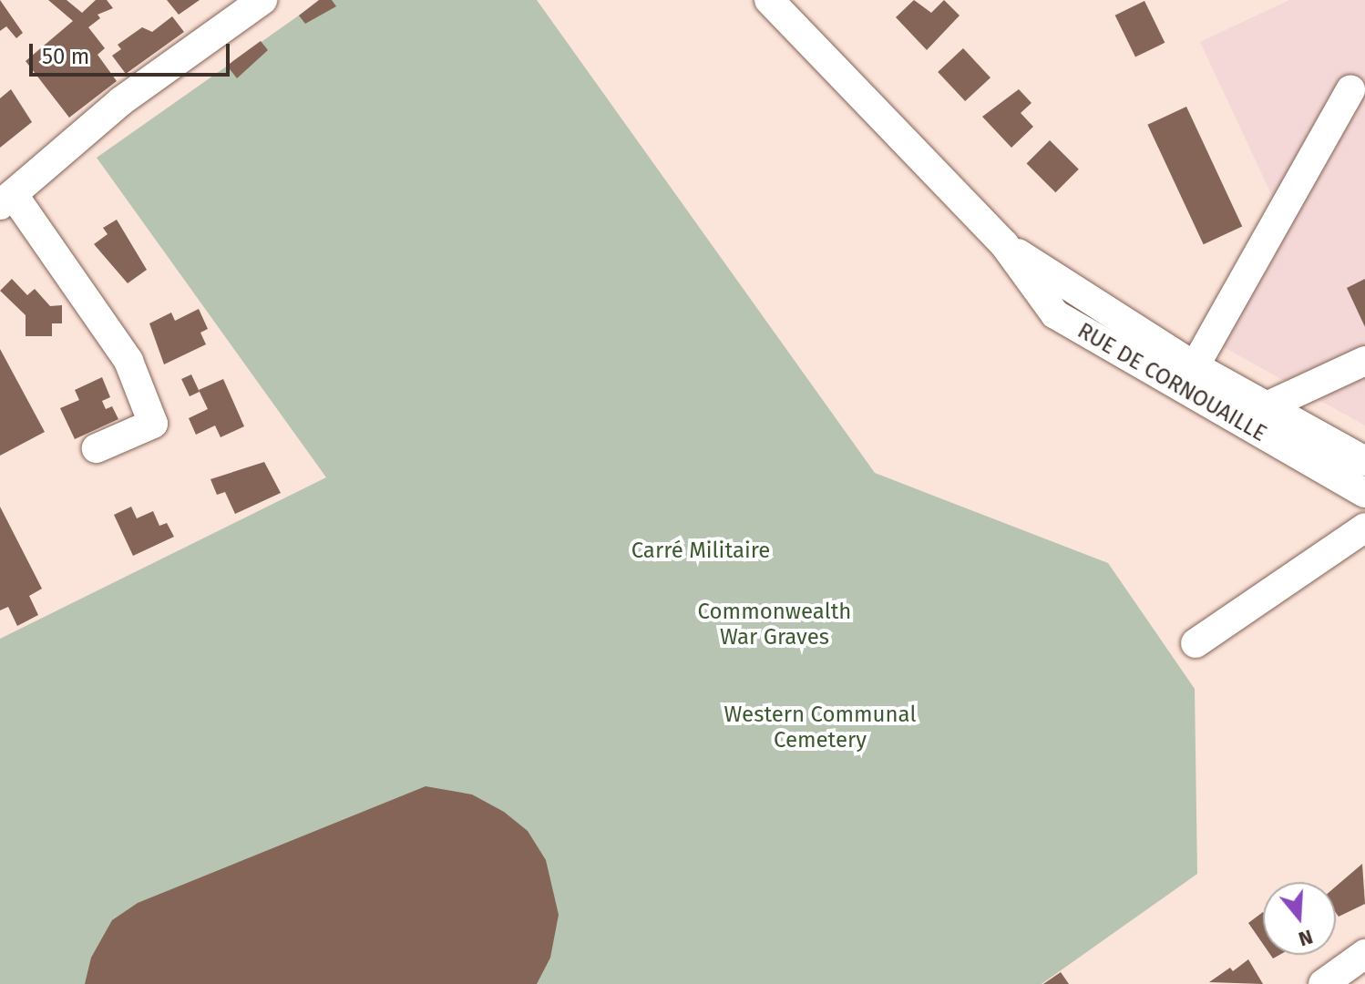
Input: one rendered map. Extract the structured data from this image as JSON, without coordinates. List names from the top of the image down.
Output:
{
  "streets": {
    "street": ["RUE DE CORNOUAILLE"]
  },
  "parks": ["Carré Militaire", "Commonwealth War Graves", "Western Communal Cemetery"],
  "scale_bar": "50 m",
  "north": "bottom"
}
